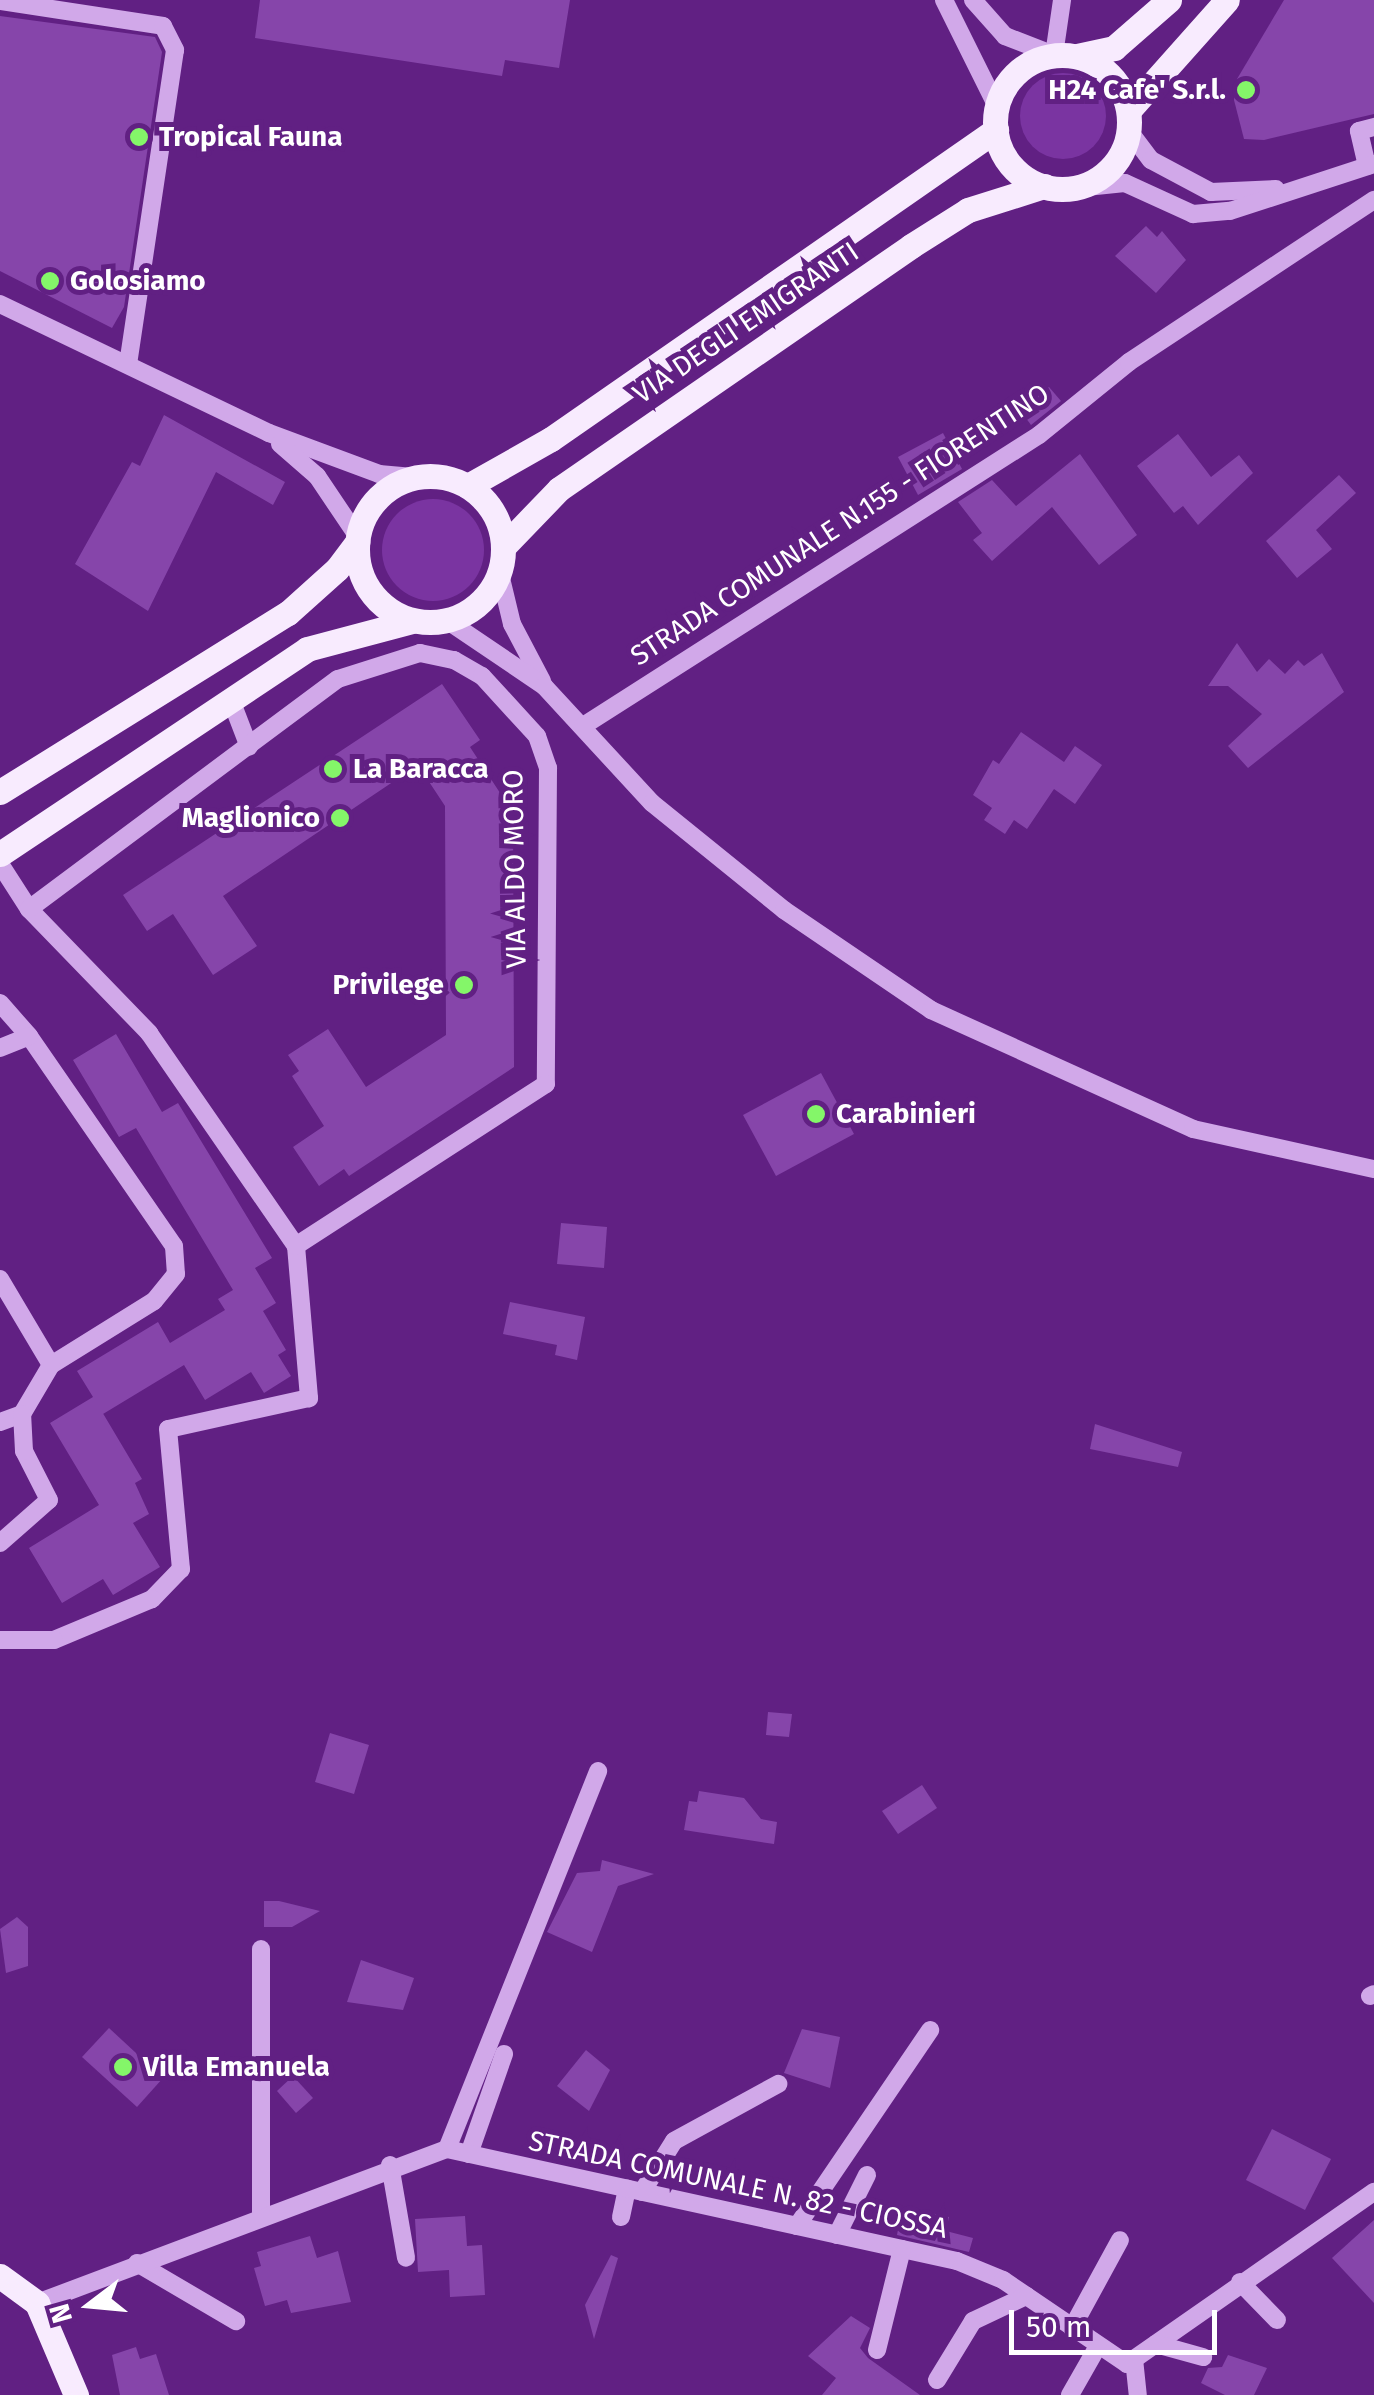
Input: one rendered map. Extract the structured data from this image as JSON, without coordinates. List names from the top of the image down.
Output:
{
  "streets": {
    "main road": ["VIA DEGLI EMIGRANTI"],
    "street": ["STRADA COMUNALE N.155 - FIORENTINO", "VIA ALDO MORO", "STRADA COMUNALE N. 82 - CIOSSA"]
  },
  "places": [
    "H24 Cafe' S.r.l.",
    "Tropical Fauna",
    "Golosiamo",
    "La Baracca",
    "Maglionico",
    "Privilege",
    "Carabinieri",
    "Villa Emanuela"
  ],
  "scale_bar": "50 m",
  "north": "left"
}
